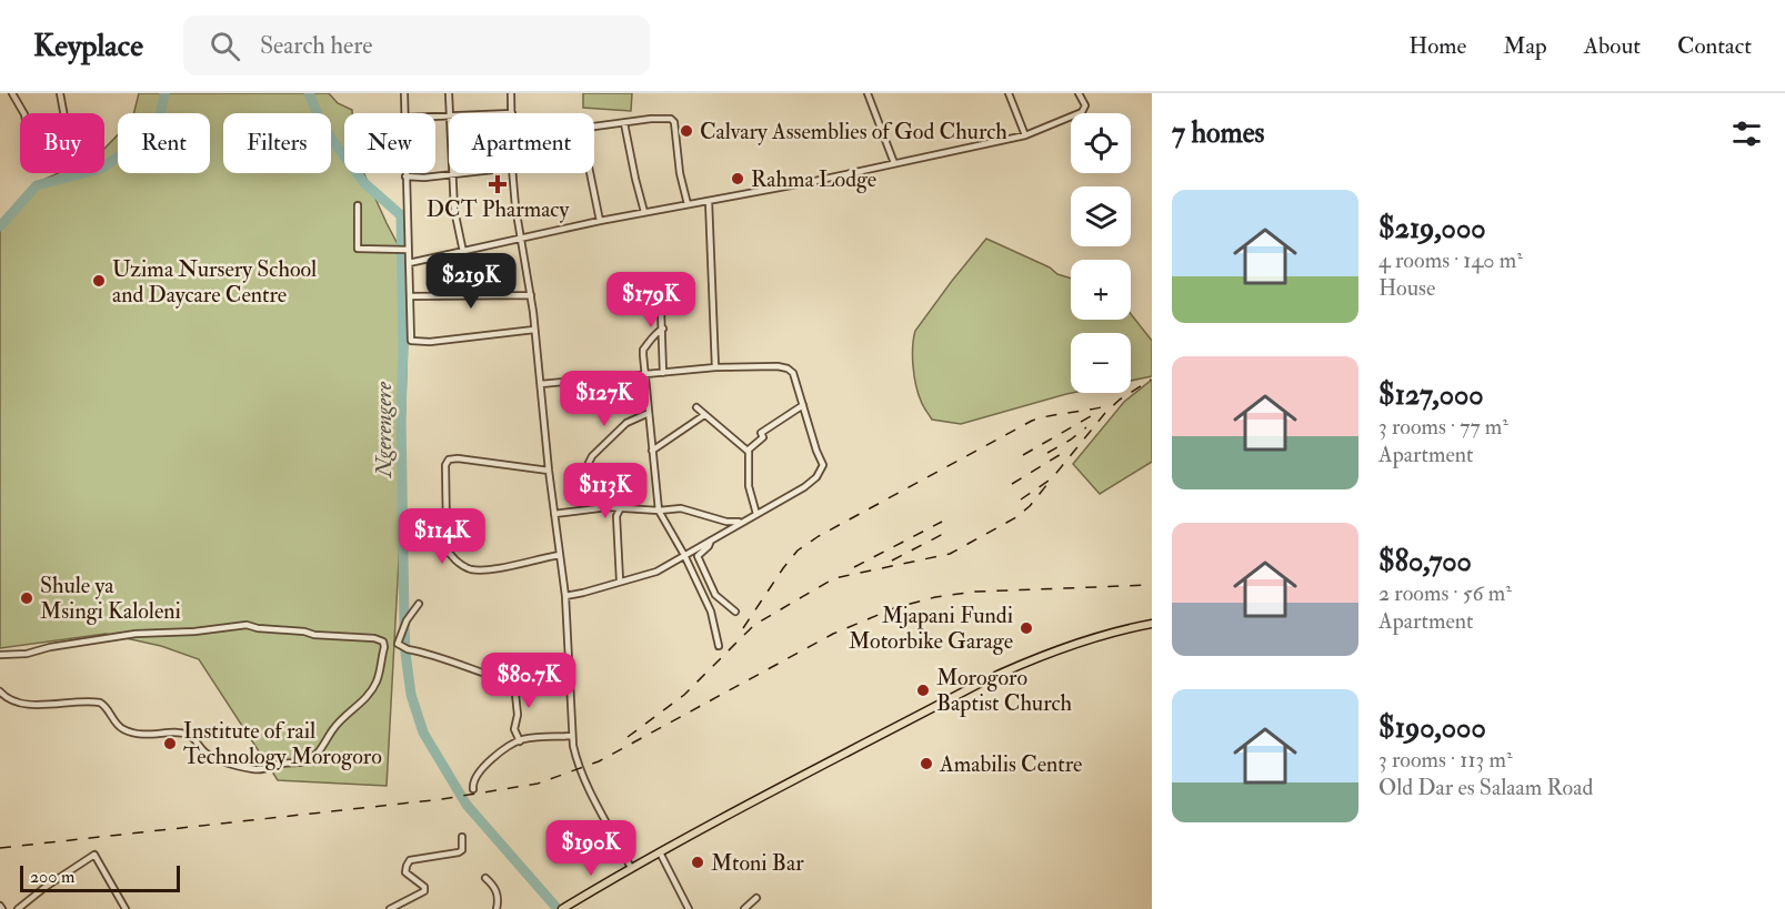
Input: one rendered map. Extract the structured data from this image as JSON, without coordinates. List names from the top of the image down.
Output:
{
  "water": ["Ngerengere"],
  "places": {
    "other": [
      "Calvary Assemblies of God Church",
      "Rahma Lodge",
      "Uzima Nursery School and Daycare Centre",
      "Shule ya Msingi Kaloleni",
      "Mjapani Fundi Motorbike Garage",
      "Morogoro Baptist Church",
      "Institute of rail Technology Morogoro",
      "Amabilis Centre",
      "Mtoni Bar"
    ],
    "health": ["DCT Pharmacy"]
  },
  "scale_bar": "200 m",
  "page": {
    "header": "Keyplace",
    "search": "Search here",
    "nav": [
      "Home",
      "Map",
      "About",
      "Contact"
    ],
    "heading": "7 homes",
    "map_buttons": ["+", "−"],
    "chip": [
      "Buy",
      "Rent",
      "Filters",
      "New",
      "Apartment"
    ],
    "list": [
      {
        "name": "$219,000",
        "note": "4 rooms · 140 m² · House"
      },
      {
        "name": "$127,000",
        "note": "3 rooms · 77 m² · Apartment"
      },
      {
        "name": "$80,700",
        "note": "2 rooms · 56 m² · Apartment"
      },
      {
        "name": "$190,000",
        "note": "3 rooms · 113 m² · Old Dar es Salaam Road"
      }
    ],
    "price": [
      "$219K",
      "$179K",
      "$127K",
      "$113K",
      "$114K",
      "$80.7K",
      "$190K"
    ],
    "scale": "200 m"
  }
}
